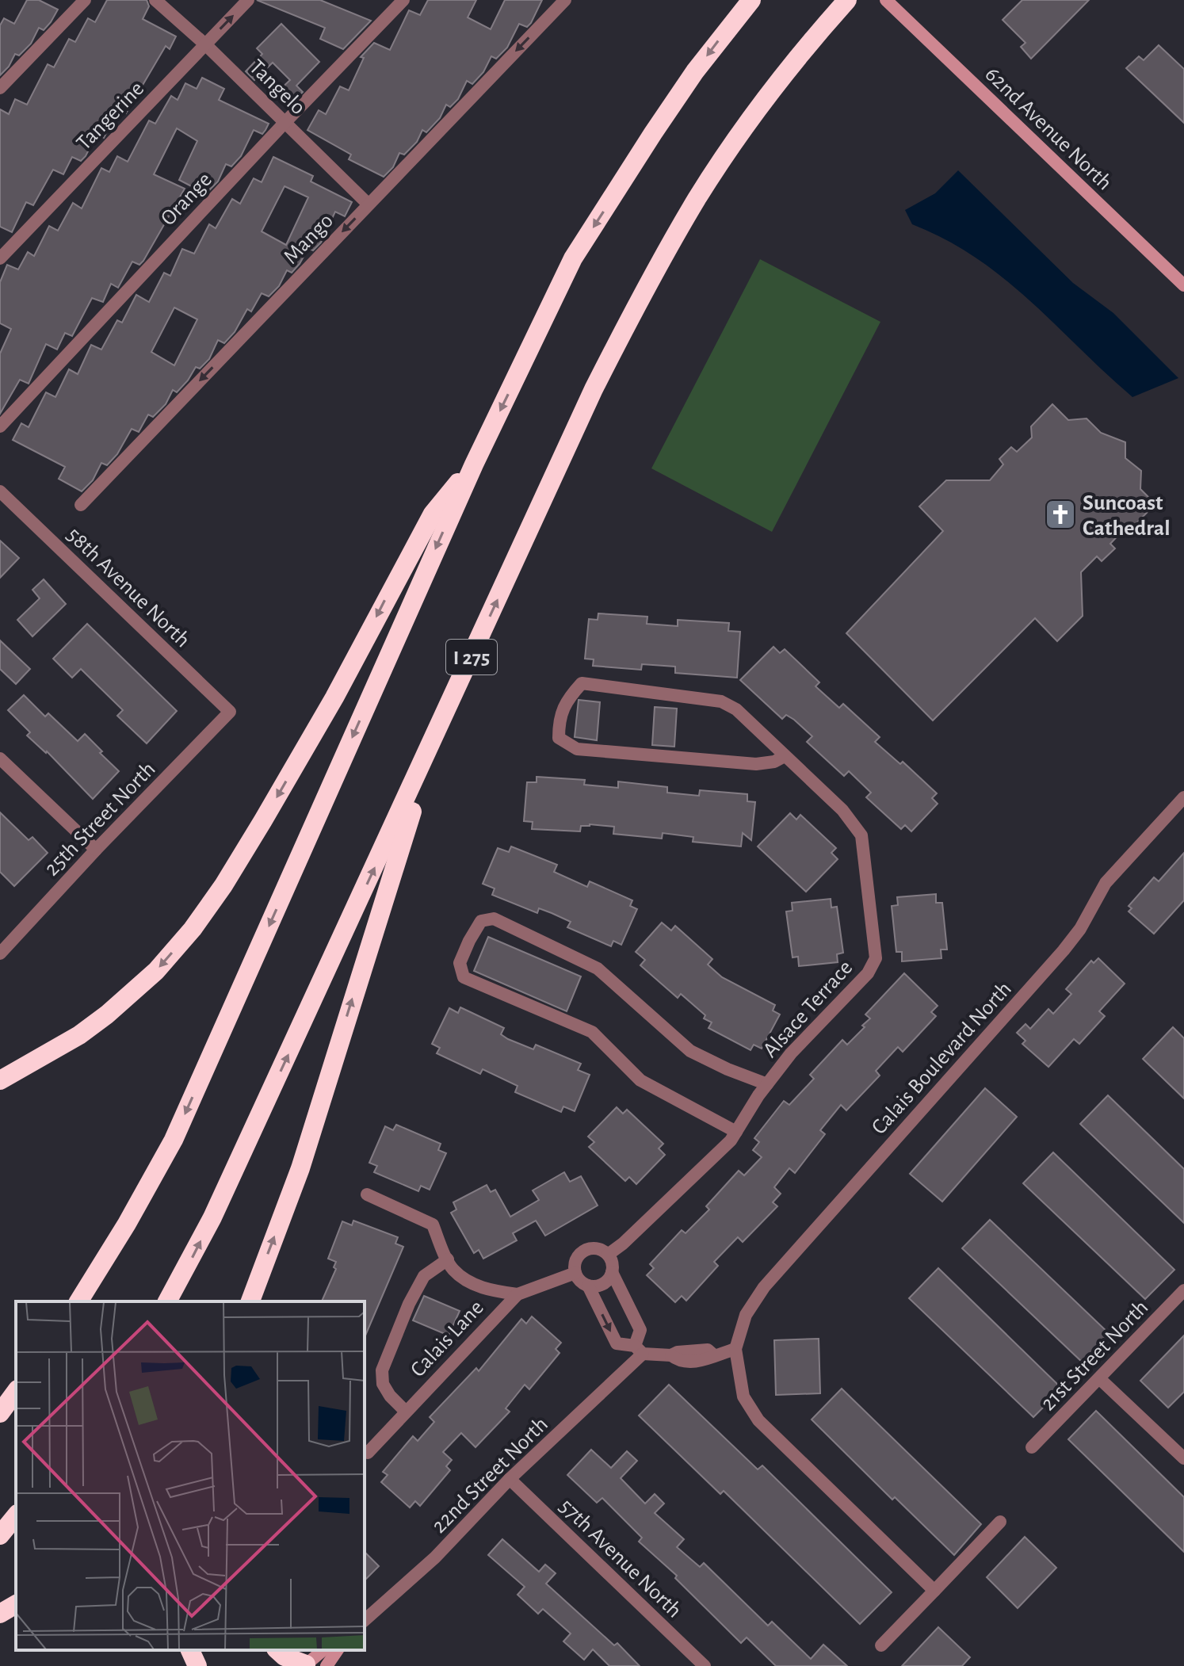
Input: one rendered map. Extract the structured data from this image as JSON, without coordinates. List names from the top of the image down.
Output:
{
  "streets": {
    "highway": ["I 275"],
    "street": [
      "Tangelo",
      "Tangerine",
      "62nd Avenue North",
      "Orange",
      "Mango",
      "58th Avenue North",
      "25th Street North",
      "Alsace Terrace",
      "Calais Boulevard North",
      "Calais Lane",
      "21st Street North",
      "22nd Street North",
      "57th Avenue North"
    ]
  },
  "crossings": [
    ["Tangelo", "Tangerine"],
    ["Tangelo", "Orange"],
    ["Tangelo", "Mango"],
    ["58th Avenue North", "25th Street North"],
    ["Alsace Terrace", "Calais Lane"],
    ["22nd Street North", "57th Avenue North"]
  ],
  "one_way": ["Mango"],
  "places": {
    "church": ["Suncoast Cathedral"]
  }
}
